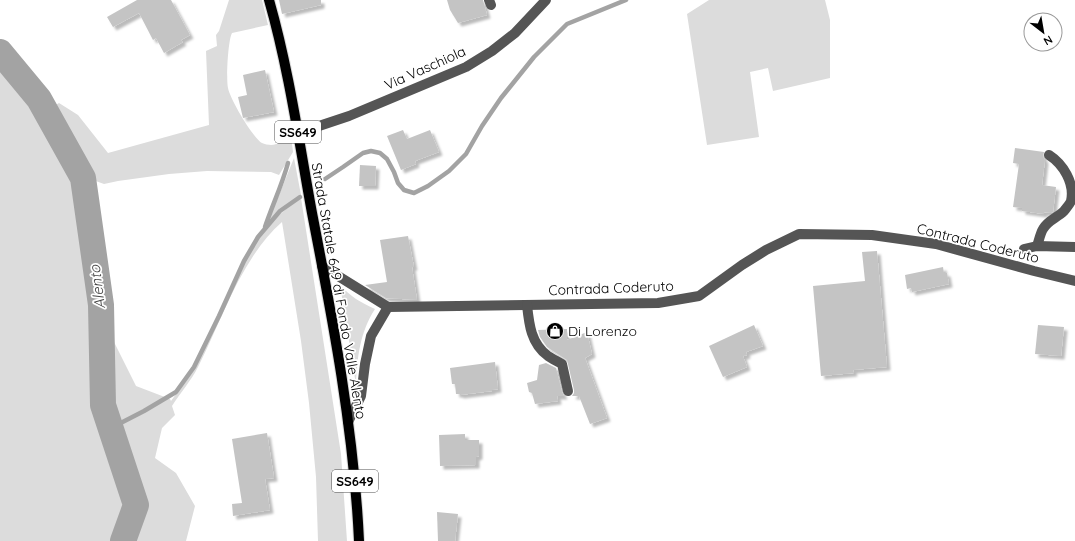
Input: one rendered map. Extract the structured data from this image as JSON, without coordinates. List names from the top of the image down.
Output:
{
  "streets": {
    "main road": ["SS649", "Strada Statale 649 di Fondo Valle Alento"],
    "street": ["Via Vaschiola", "Contrada Coderuto"]
  },
  "crossings": [
    ["Via Vaschiola", "Strada Statale 649 di Fondo Valle Alento"]
  ],
  "water": ["Alento"],
  "places": {
    "shop": ["Di Lorenzo"]
  },
  "north": "bottom right"
}
